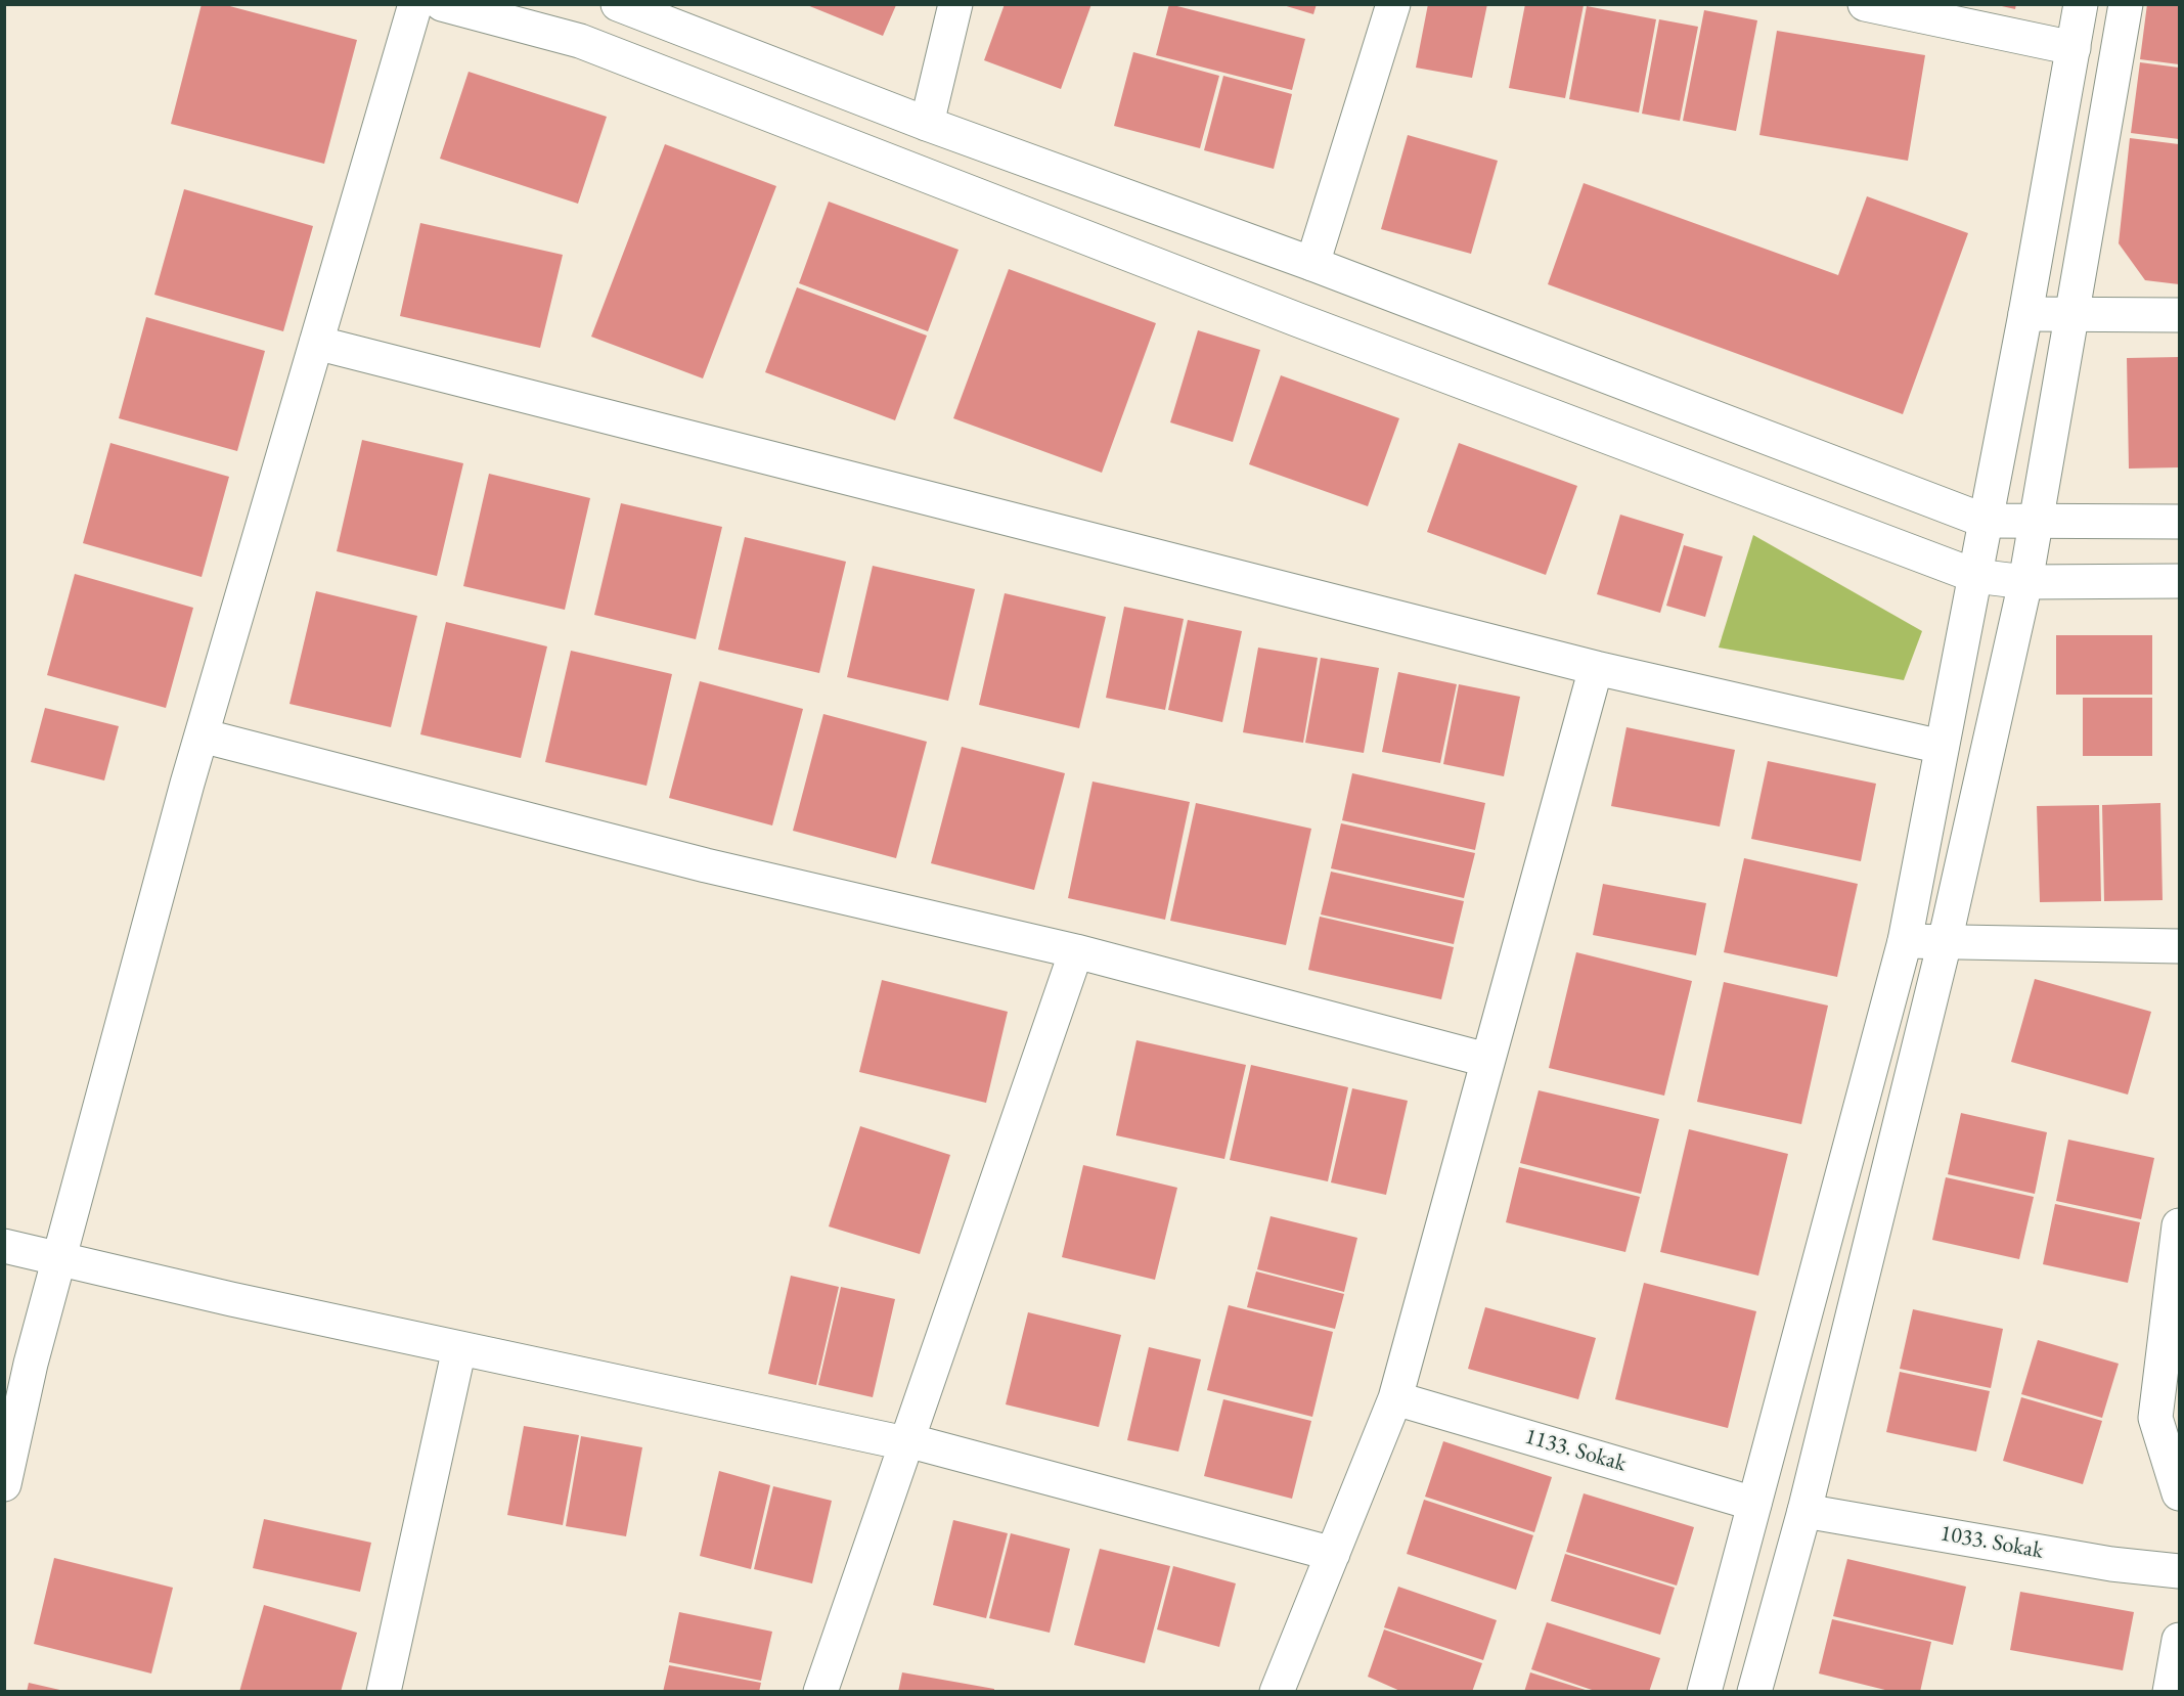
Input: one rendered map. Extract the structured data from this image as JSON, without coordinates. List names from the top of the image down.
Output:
{
  "streets": {
    "street": ["1133. Sokak", "1033. Sokak"]
  }
}
